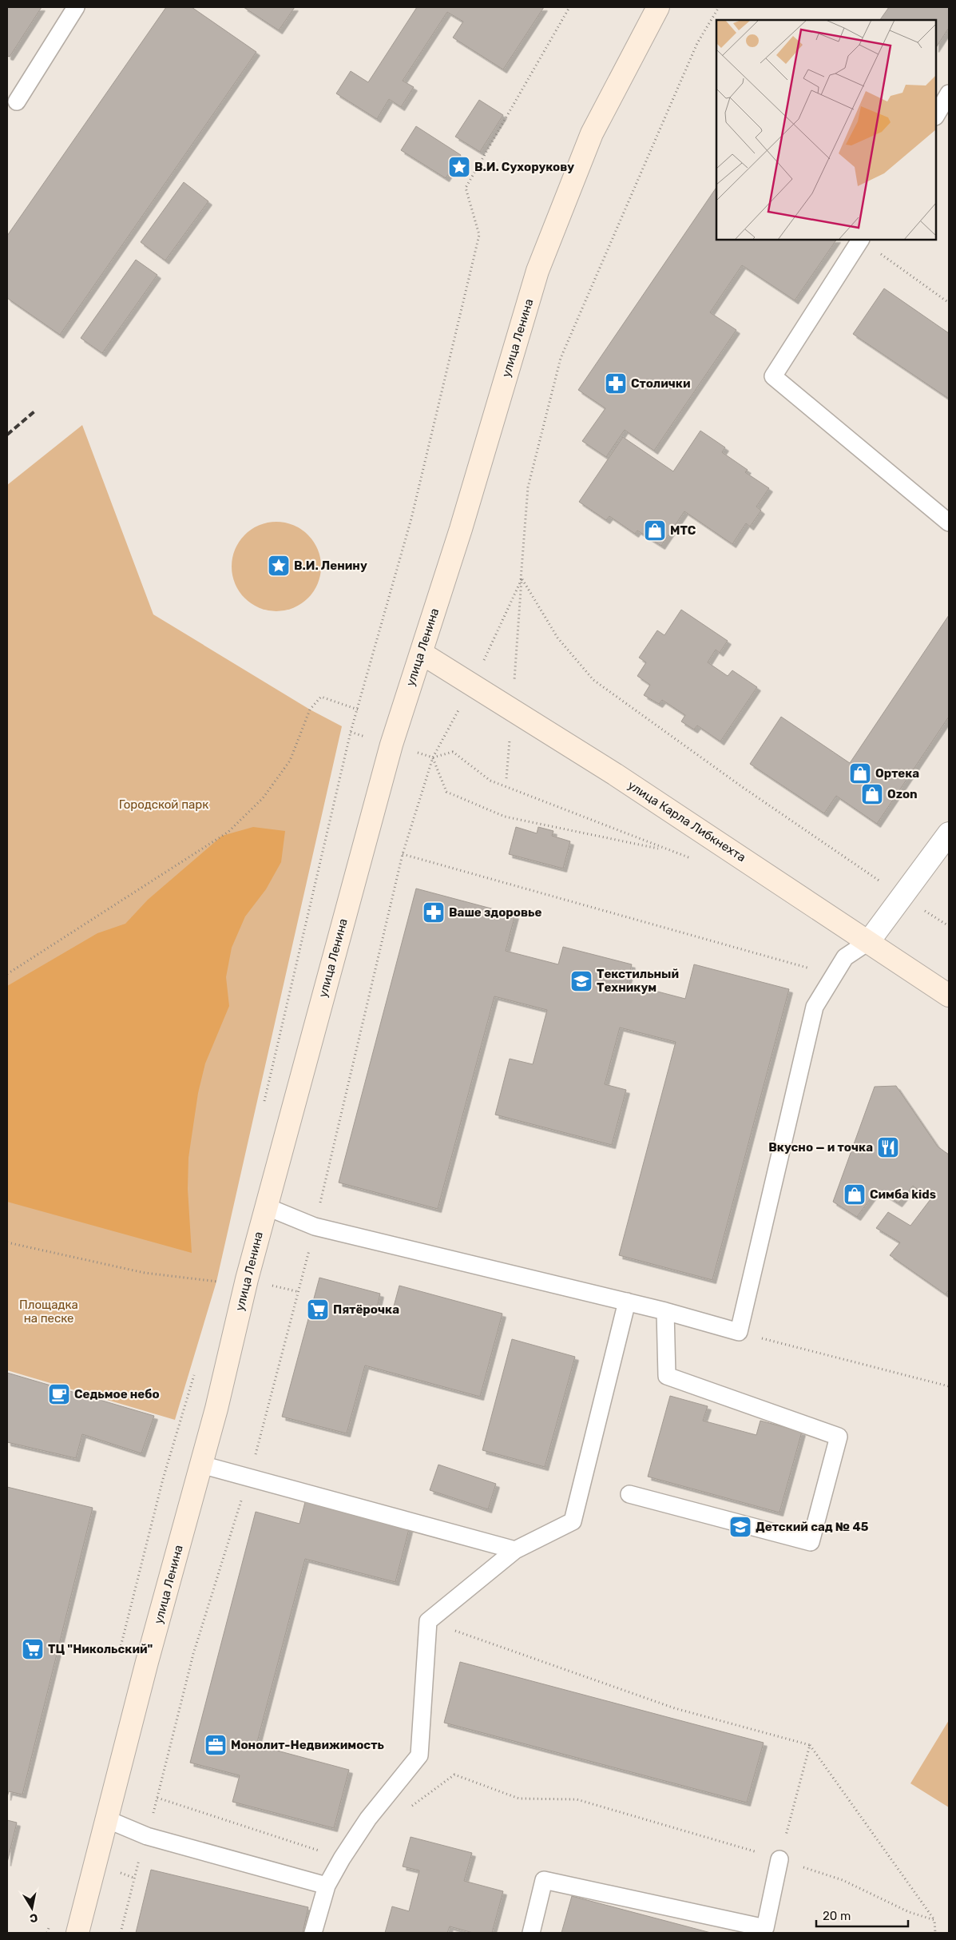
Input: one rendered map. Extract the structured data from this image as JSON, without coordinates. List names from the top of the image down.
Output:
{
  "streets": {
    "main road": ["улица Ленина", "улица Карла Либкнехта"]
  },
  "crossings": [
    ["улица Ленина", "улица Карла Либкнехта"]
  ],
  "parks": ["Городской парк", "Площадка на песке"],
  "places": {
    "place": ["В.И. Сухорукову", "В.И. Ленину"],
    "pharmacy": ["Столички", "Ваше здоровье"],
    "shop": [
      "МТС",
      "Ортека",
      "Ozon",
      "Симба kids"
    ],
    "school or university": ["Текстильный Техникум", "Детский сад № 45"],
    "restaurant": ["Вкусно — и точка"],
    "supermarket": ["Пятёрочка", "ТЦ \"Никольский\""],
    "cafe": ["Седьмое небо"],
    "office": ["Монолит-Недвижимость"]
  },
  "scale_bar": "20 m",
  "north": "bottom"
}
